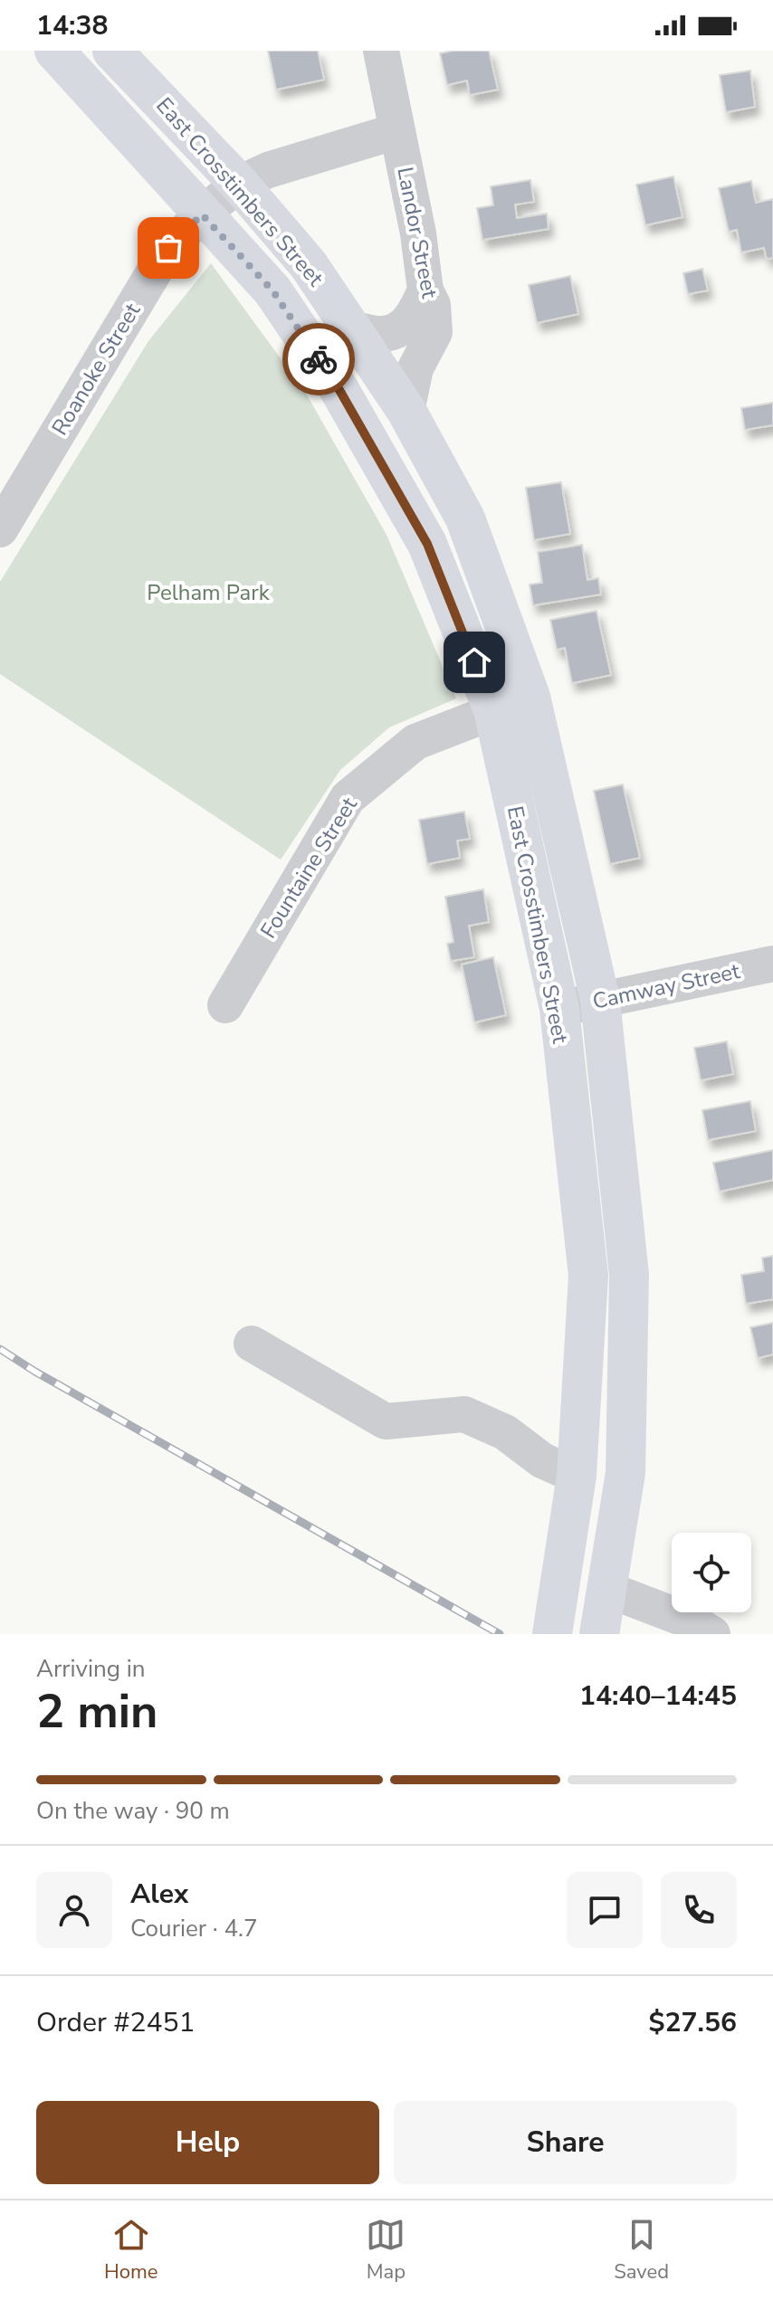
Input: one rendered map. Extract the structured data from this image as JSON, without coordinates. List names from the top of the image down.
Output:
{
  "streets": {
    "main road": ["East Crosstimbers Street"],
    "street": [
      "Landor Street",
      "Roanoke Street",
      "Fountaine Street",
      "Camway Street"
    ]
  },
  "crossings": [
    ["East Crosstimbers Street", "Landor Street"],
    ["East Crosstimbers Street", "Roanoke Street"],
    ["East Crosstimbers Street", "Fountaine Street"],
    ["East Crosstimbers Street", "Camway Street"],
    ["Landor Street", "Roanoke Street"]
  ],
  "parks": ["Pelham Park"],
  "page": {
    "status": "14:38",
    "heading": ["2 min", "Arriving in", "14:40–14:45"],
    "panel": [
      "Alex",
      "Courier · 4.7",
      "Order #2451",
      "$27.56"
    ],
    "bar": "On the way · 90 m",
    "buttons": ["Help", "Share"],
    "tabs": ["Home", "Map", "Saved"]
  }
}
